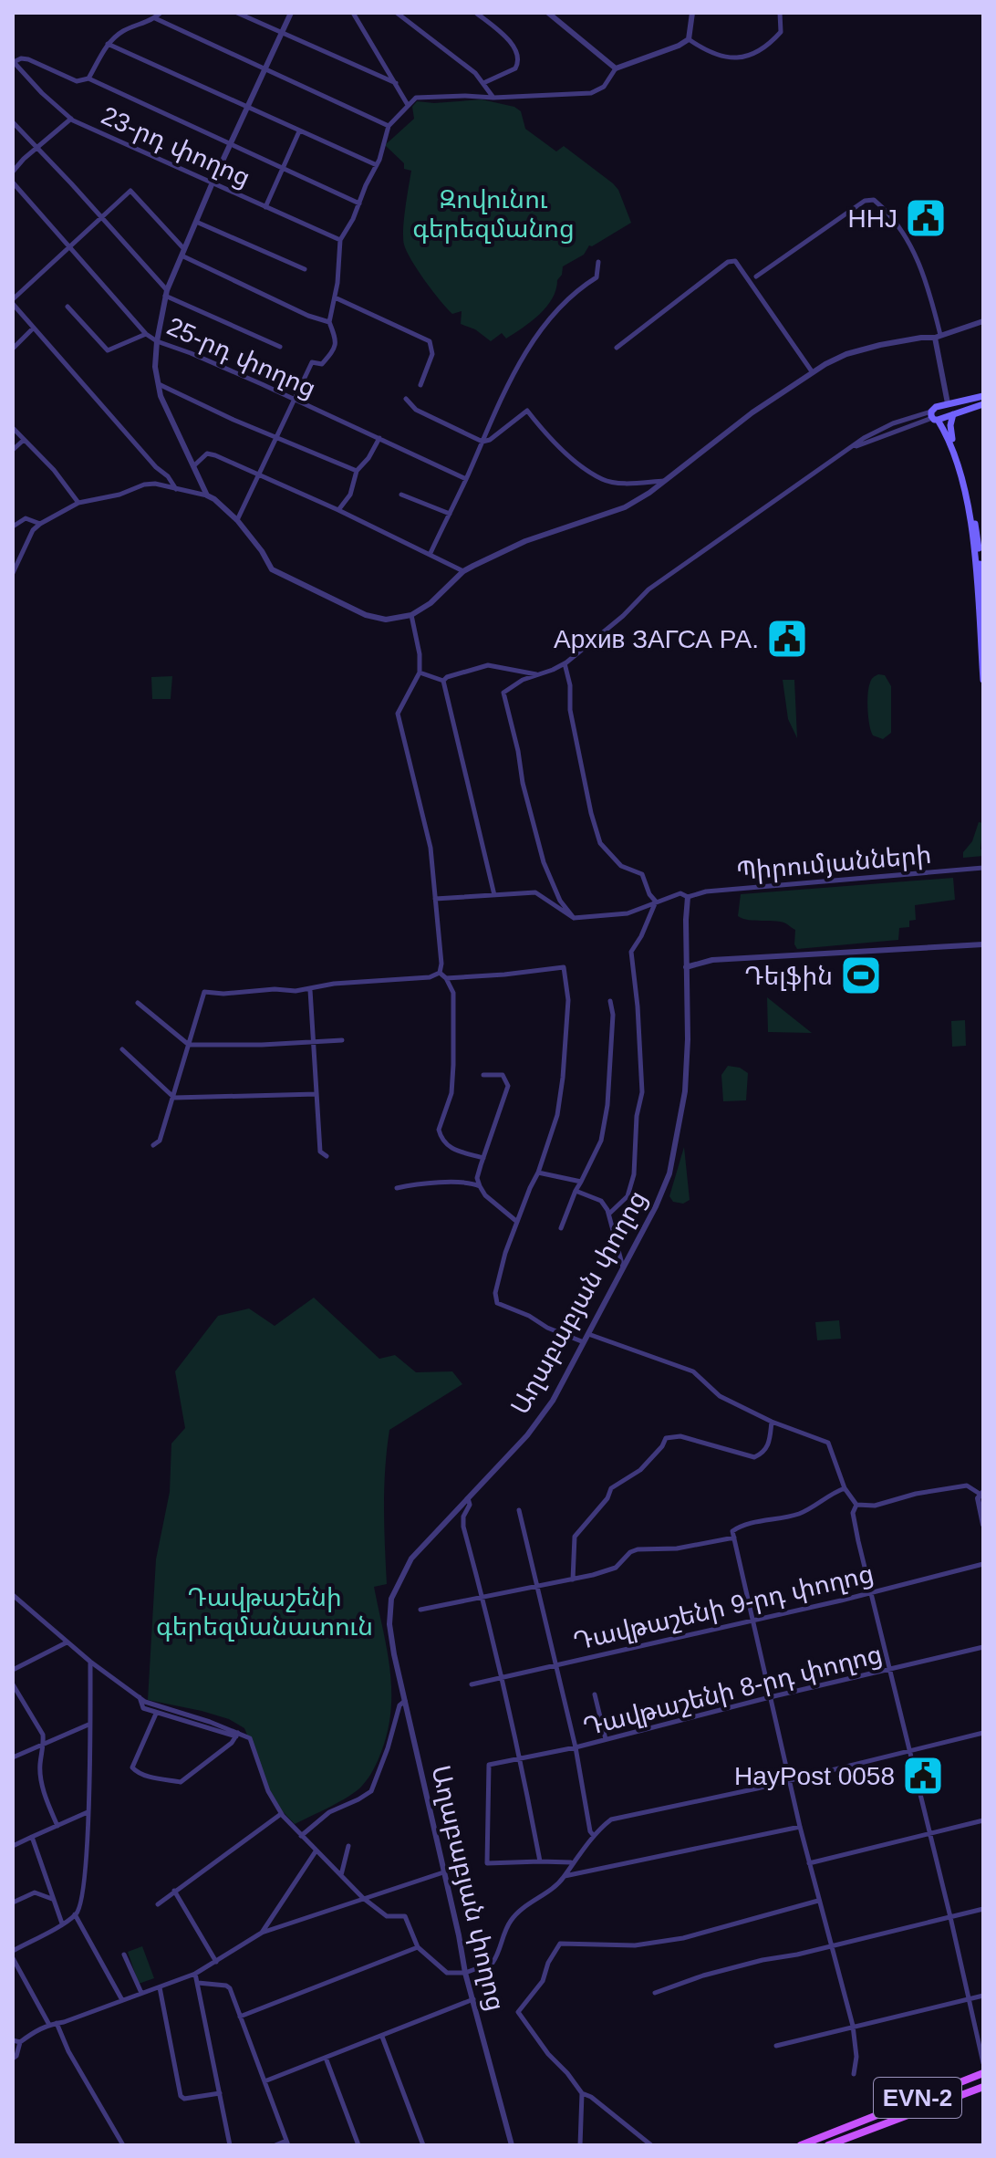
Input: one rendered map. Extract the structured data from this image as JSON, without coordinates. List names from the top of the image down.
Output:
{
  "streets": {
    "main road": ["EVN-2"],
    "street": [
      "23-րդ փողոց",
      "25-րդ փողոց",
      "Պիրումյանների",
      "Աղաբաբյան փողոց",
      "Դավթաշենի 9-րդ փողոց",
      "Դավթաշենի 8-րդ փողոց"
    ]
  },
  "crossings": [
    ["Պիրումյանների", "Աղաբաբյան փողոց"]
  ],
  "parks": ["Զովունու գերեզմանոց", "Դավթաշենի գերեզմանատուն"],
  "places": {
    "public building": ["HHJ", "Архив ЗАГСА РА.", "HayPost 0058"],
    "sports": ["Դելֆին"]
  }
}
